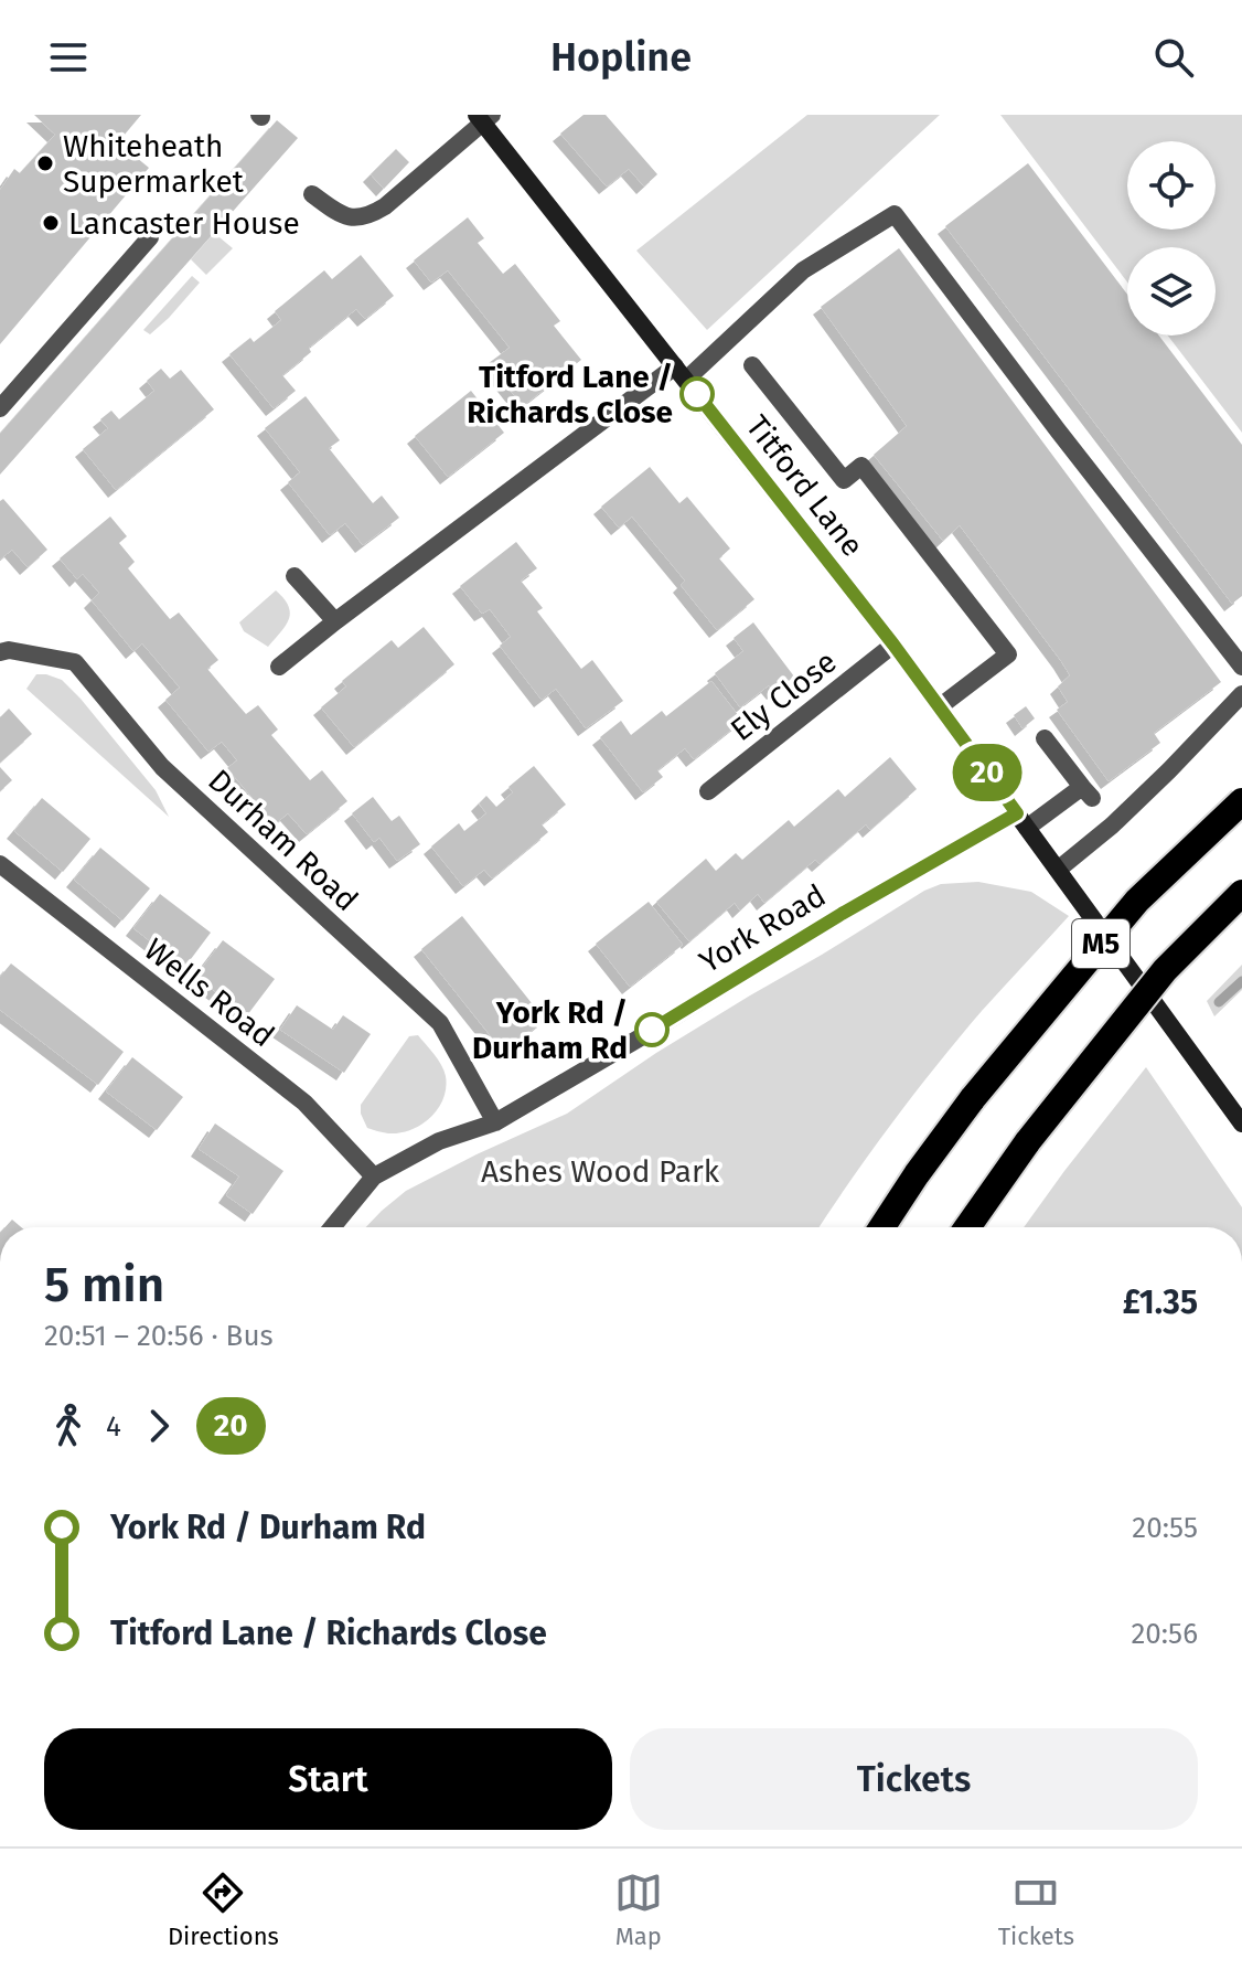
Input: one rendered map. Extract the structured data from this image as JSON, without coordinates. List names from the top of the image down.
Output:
{
  "streets": {
    "highway": ["M5"],
    "street": [
      "Titford Lane",
      "Ely Close",
      "Durham Road",
      "York Road",
      "Wells Road"
    ]
  },
  "crossings": [
    ["Titford Lane", "Ely Close"],
    ["Titford Lane", "York Road"],
    ["Durham Road", "York Road"],
    ["York Road", "Wells Road"]
  ],
  "parks": ["Ashes Wood Park"],
  "places": [
    "Whiteheath Supermarket",
    "Lancaster House",
    "Titford Lane / Richards Close",
    "York Rd / Durham Rd"
  ],
  "lines": ["bus line 20"],
  "page": {
    "header": "Hopline",
    "on_map": "20",
    "heading": ["5 min", "20:51 – 20:56 · Bus", "£1.35"],
    "legs": ["4", "20"],
    "list": [
      {
        "name": "York Rd / Durham Rd",
        "value": "20:55"
      },
      {
        "name": "Titford Lane / Richards Close",
        "value": "20:56"
      }
    ],
    "buttons": ["Start", "Tickets"],
    "tabs": ["Directions", "Map", "Tickets"]
  }
}
